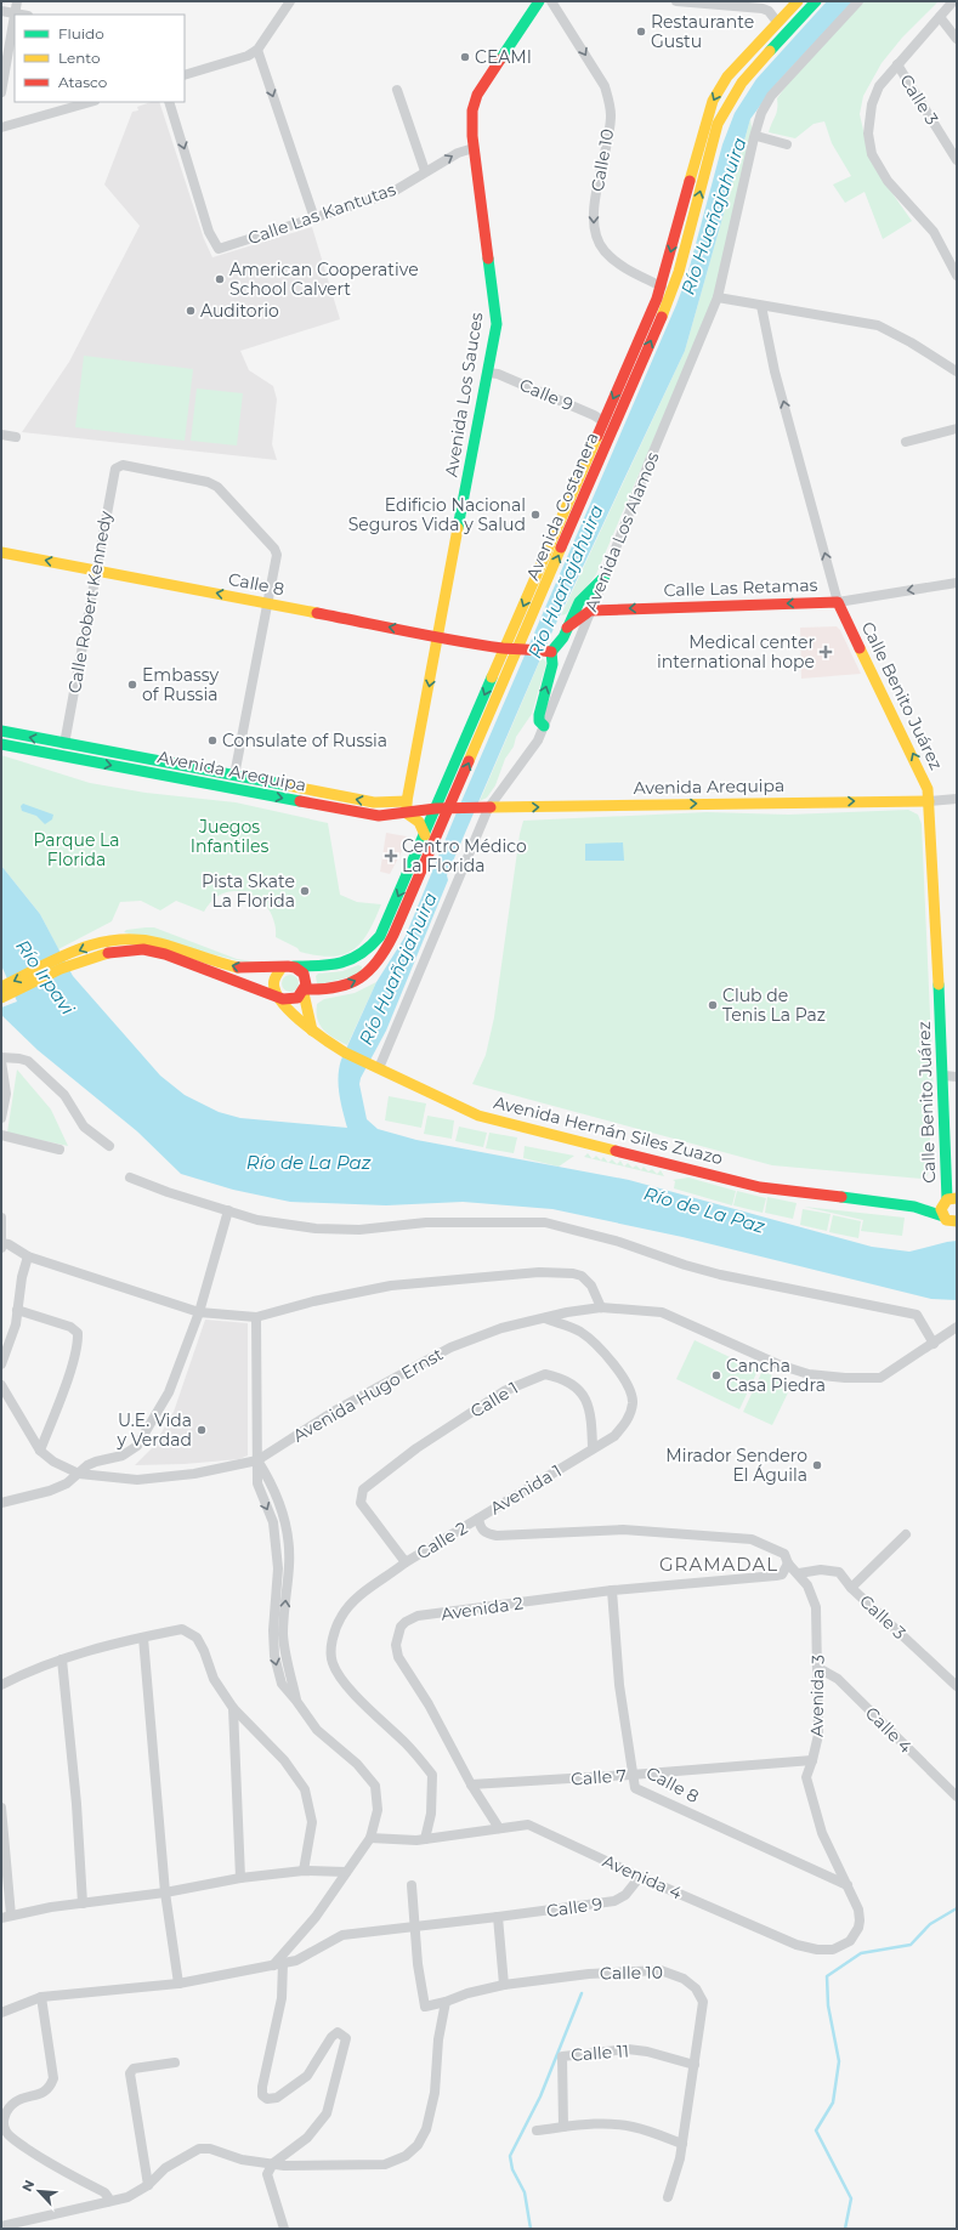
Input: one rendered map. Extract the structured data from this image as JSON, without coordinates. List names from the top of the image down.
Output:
{
  "streets": {
    "main road": [
      "Avenida Los Sauces",
      "Avenida Costanera",
      "Calle 8",
      "Calle Las Retamas",
      "Calle Benito Juárez",
      "Avenida Arequipa",
      "Avenida Hernán Siles Zuazo"
    ],
    "street": [
      "Calle 3",
      "Calle 10",
      "Calle Las Kantutas",
      "Calle 9",
      "Avenida Los Alamos",
      "Calle Robert Kennedy",
      "Avenida Hugo Ernst",
      "Calle 1",
      "Avenida 1",
      "Calle 2",
      "Avenida 2",
      "Avenida 3",
      "Calle 4",
      "Calle 7",
      "Avenida 4",
      "Calle 11"
    ]
  },
  "crossings": [
    ["Calle 3", "Avenida 3"],
    ["Calle 10", "Calle 9"],
    ["Calle 10", "Avenida Costanera"],
    ["Calle 10", "Calle 11"],
    ["Calle Las Kantutas", "Avenida Los Sauces"],
    ["Avenida Los Sauces", "Calle 9"],
    ["Avenida Los Sauces", "Calle 8"],
    ["Avenida Los Sauces", "Avenida Arequipa"],
    ["Calle 9", "Avenida Costanera"],
    ["Calle 9", "Avenida 4"],
    ["Avenida Costanera", "Calle 8"],
    ["Avenida Costanera", "Avenida Arequipa"],
    ["Avenida Costanera", "Avenida Hernán Siles Zuazo"],
    ["Avenida Los Alamos", "Calle Las Retamas"],
    ["Avenida Los Alamos", "Avenida Arequipa"],
    ["Avenida Los Alamos", "Avenida Hernán Siles Zuazo"],
    ["Calle 8", "Calle Robert Kennedy"],
    ["Calle 8", "Avenida 2"],
    ["Calle 8", "Avenida 3"],
    ["Calle 8", "Calle 7"],
    ["Calle 8", "Avenida 4"],
    ["Calle Las Retamas", "Calle Benito Juárez"],
    ["Calle Robert Kennedy", "Avenida Arequipa"],
    ["Calle Benito Juárez", "Avenida Arequipa"],
    ["Calle Benito Juárez", "Avenida Hernán Siles Zuazo"],
    ["Avenida Hugo Ernst", "Avenida 1"],
    ["Calle 1", "Avenida 1"],
    ["Calle 1", "Calle 2"],
    ["Avenida 1", "Calle 2"],
    ["Avenida 1", "Avenida 2"],
    ["Avenida 1", "Avenida 3"],
    ["Avenida 2", "Avenida 3"],
    ["Avenida 2", "Calle 7"],
    ["Avenida 2", "Avenida 4"],
    ["Avenida 3", "Calle 4"],
    ["Avenida 3", "Calle 7"],
    ["Avenida 3", "Avenida 4"]
  ],
  "one_way": ["Calle 8", "Calle Las Retamas", "Calle Benito Juárez"],
  "districts": ["GRAMADAL"],
  "water": ["Río Huañajahuira", "Río Irpavi", "Río de La Paz"],
  "parks": ["Juegos Infantiles", "Parque La Florida"],
  "places": {
    "other": [
      "Restaurante Gustu",
      "CEAMI",
      "American Cooperative School Calvert",
      "Auditorio",
      "Edificio Nacional Seguros Vida y Salud",
      "Embassy of Russia",
      "Consulate of Russia",
      "Pista Skate La Florida",
      "Club de Tenis La Paz",
      "Cancha Casa Piedra",
      "U.E. Vida y Verdad",
      "Mirador Sendero El Águila"
    ],
    "health": ["Medical center international hope", "Centro Médico La Florida"]
  },
  "legend": ["Fluido", "Lento", "Atasco"],
  "north": "top left"
}
